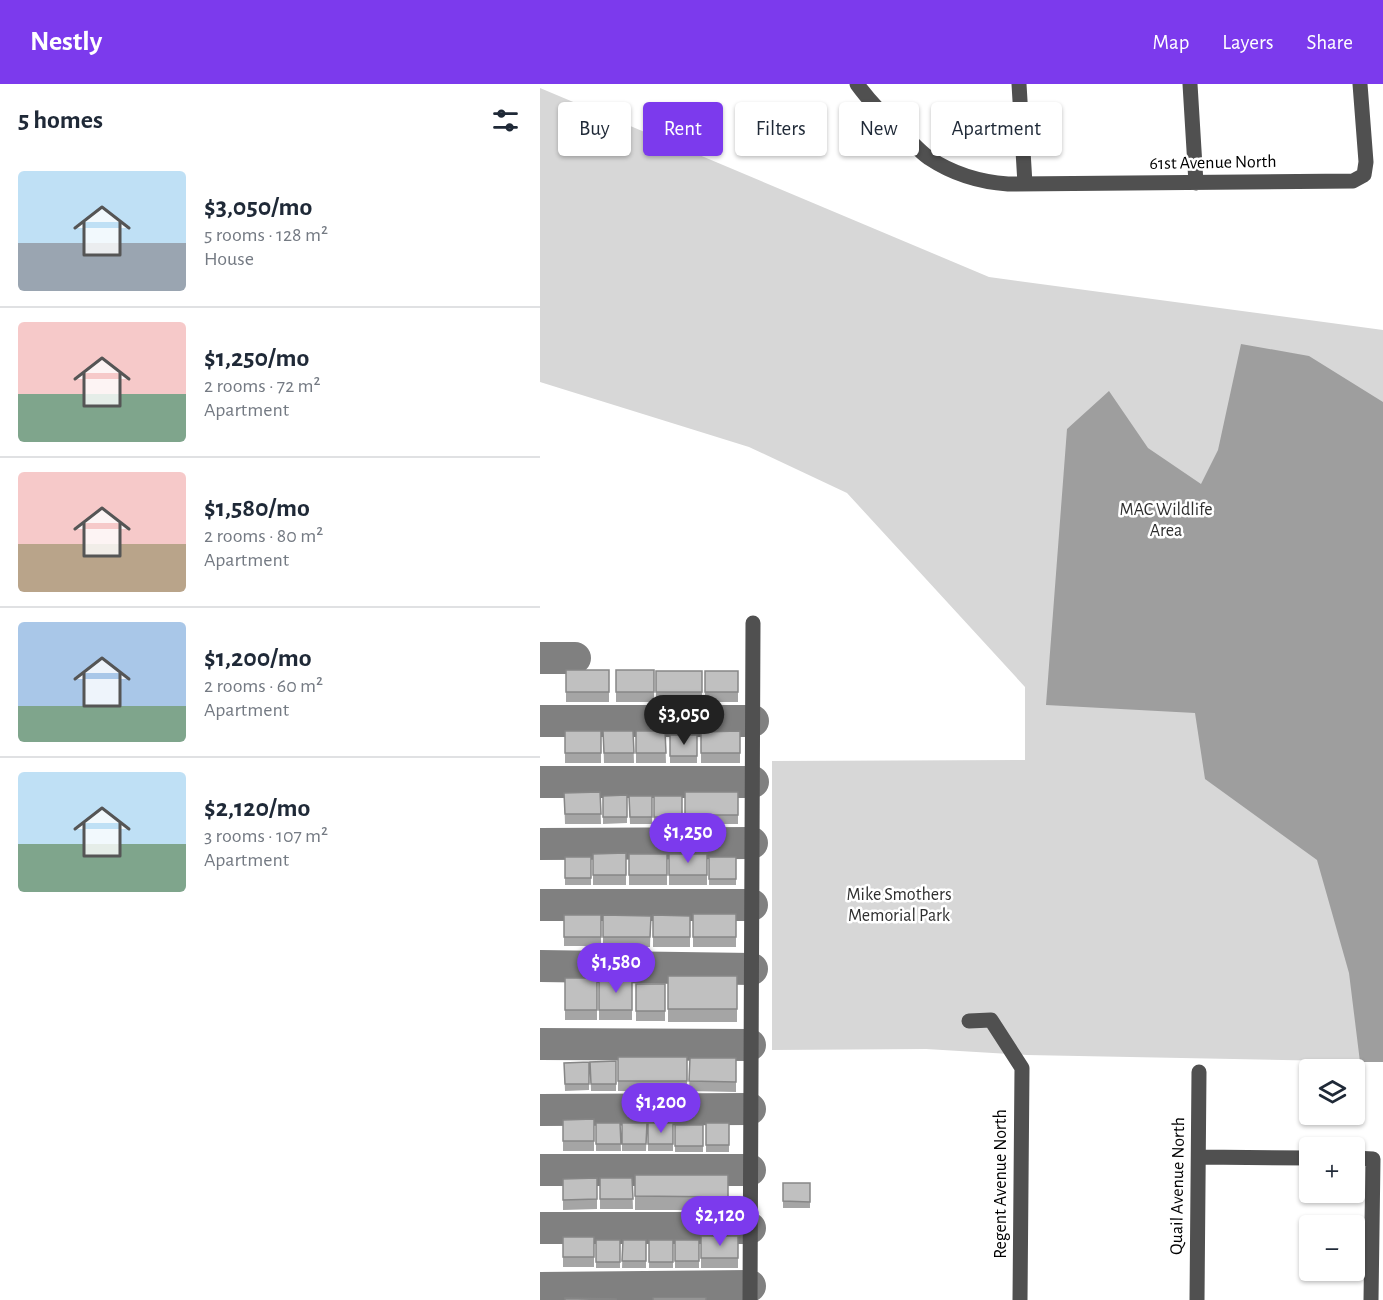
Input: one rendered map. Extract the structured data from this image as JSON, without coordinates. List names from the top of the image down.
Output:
{
  "streets": {
    "street": ["61st Avenue North", "Regent Avenue North", "Quail Avenue North"]
  },
  "parks": ["MAC Wildlife Area", "Mike Smothers Memorial Park"],
  "page": {
    "header": "Nestly",
    "nav": ["Map", "Layers", "Share"],
    "heading": "5 homes",
    "chip": [
      "Buy",
      "Rent",
      "Filters",
      "New",
      "Apartment"
    ],
    "list": [
      {
        "name": "$3,050/mo",
        "note": "5 rooms · 128 m² · House"
      },
      {
        "name": "$1,250/mo",
        "note": "2 rooms · 72 m² · Apartment"
      },
      {
        "name": "$1,580/mo",
        "note": "2 rooms · 80 m² · Apartment"
      },
      {
        "name": "$1,200/mo",
        "note": "2 rooms · 60 m² · Apartment"
      },
      {
        "name": "$2,120/mo",
        "note": "3 rooms · 107 m² · Apartment"
      }
    ],
    "price": [
      "$3,050",
      "$1,250",
      "$1,580",
      "$1,200",
      "$2,120"
    ],
    "map_buttons": ["+", "−"]
  }
}
